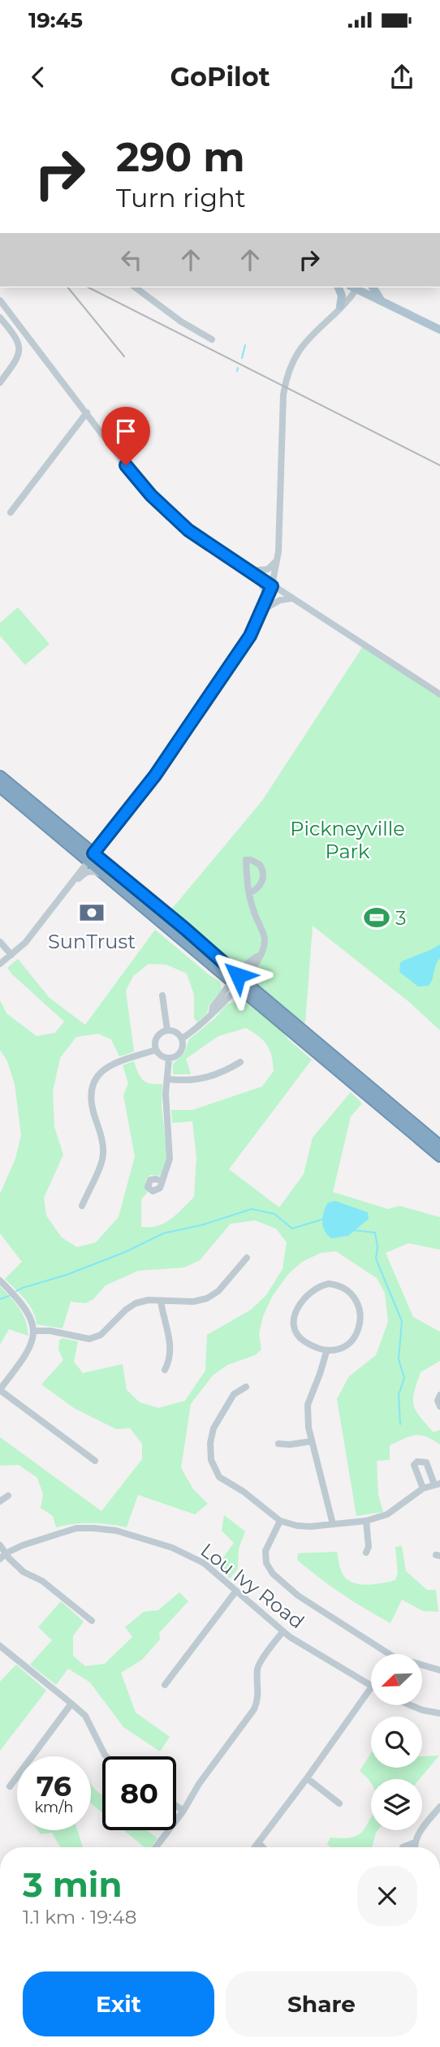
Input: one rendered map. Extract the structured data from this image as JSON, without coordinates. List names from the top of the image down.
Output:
{
  "streets": {
    "street": ["Lou Ivy Road"]
  },
  "parks": ["Pickneyville Park"],
  "places": {
    "bank": ["SunTrust"],
    "sports": ["3"]
  },
  "north": "bottom left",
  "page": {
    "status": "19:45",
    "header": "GoPilot",
    "turn": ["290 m", "Turn right"],
    "speed": "76 km/h",
    "limit": "80",
    "heading": ["3 min", "1.1 km · 19:48"],
    "buttons": ["Exit", "Share"]
  }
}
